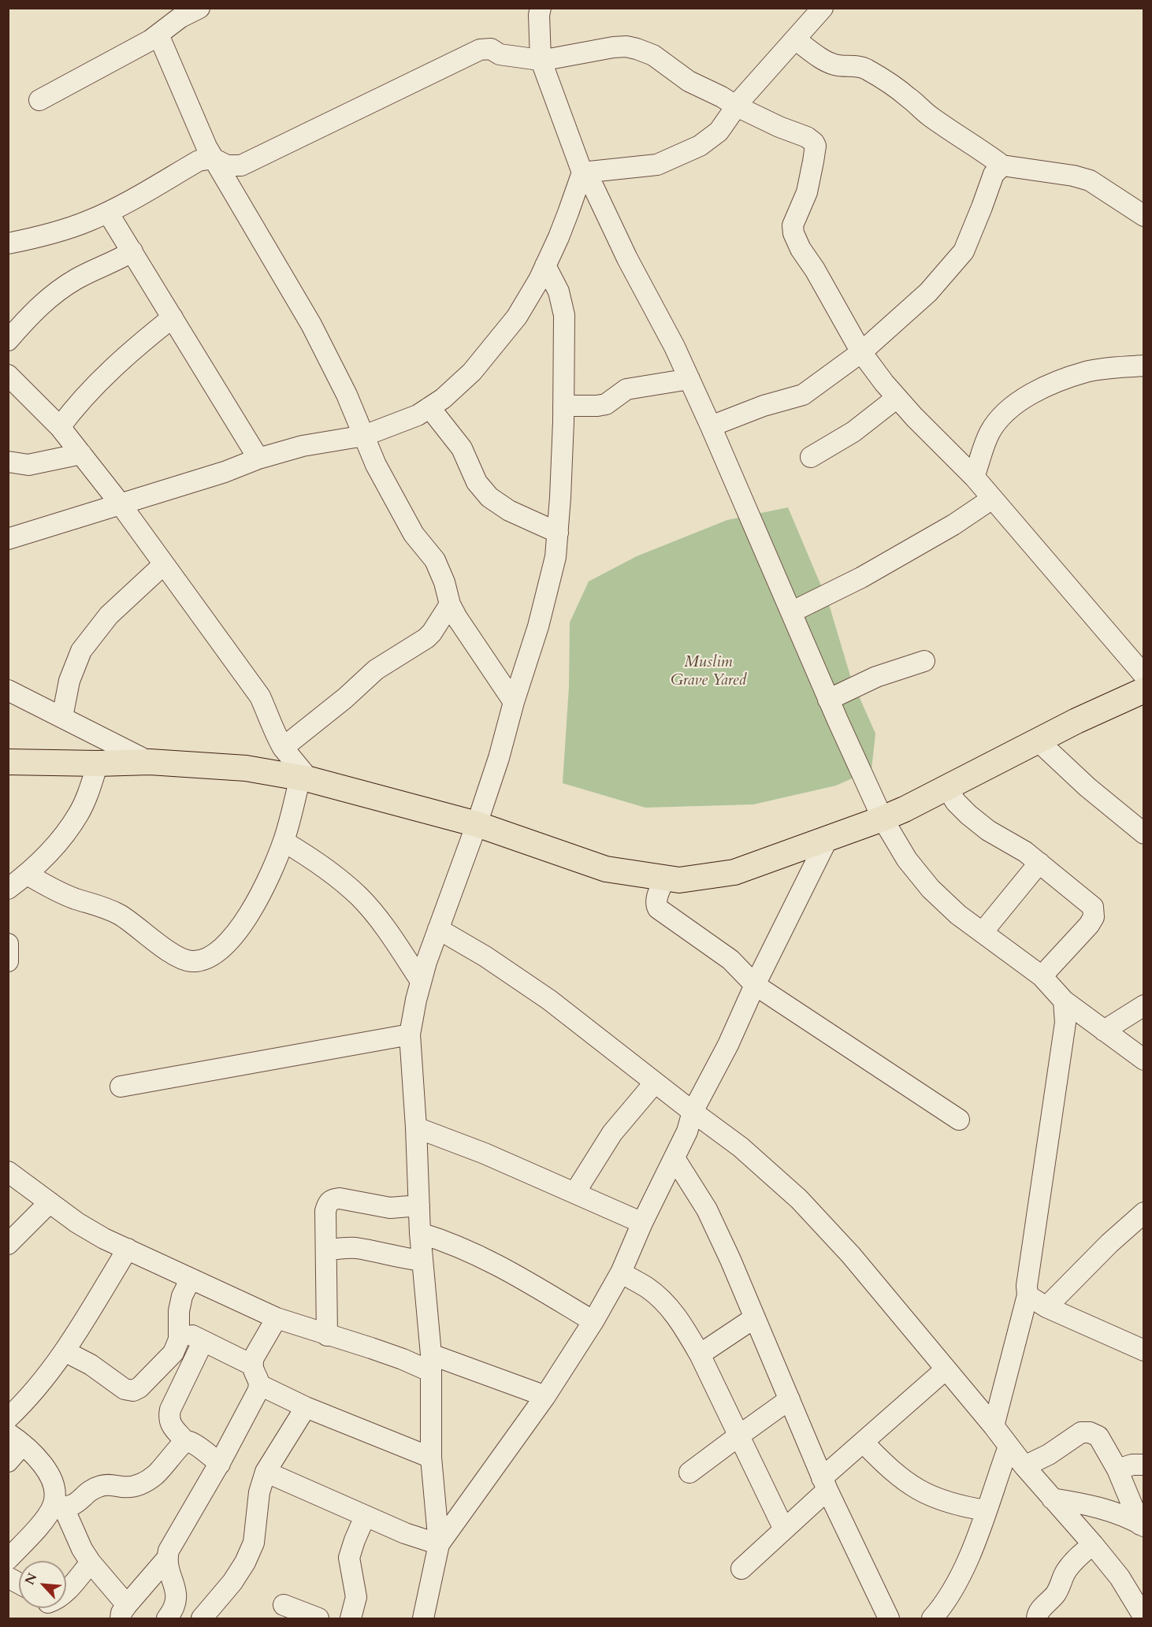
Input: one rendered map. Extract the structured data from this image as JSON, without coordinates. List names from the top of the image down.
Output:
{
  "parks": ["Muslim Grave Yared"],
  "north": "top left"
}
